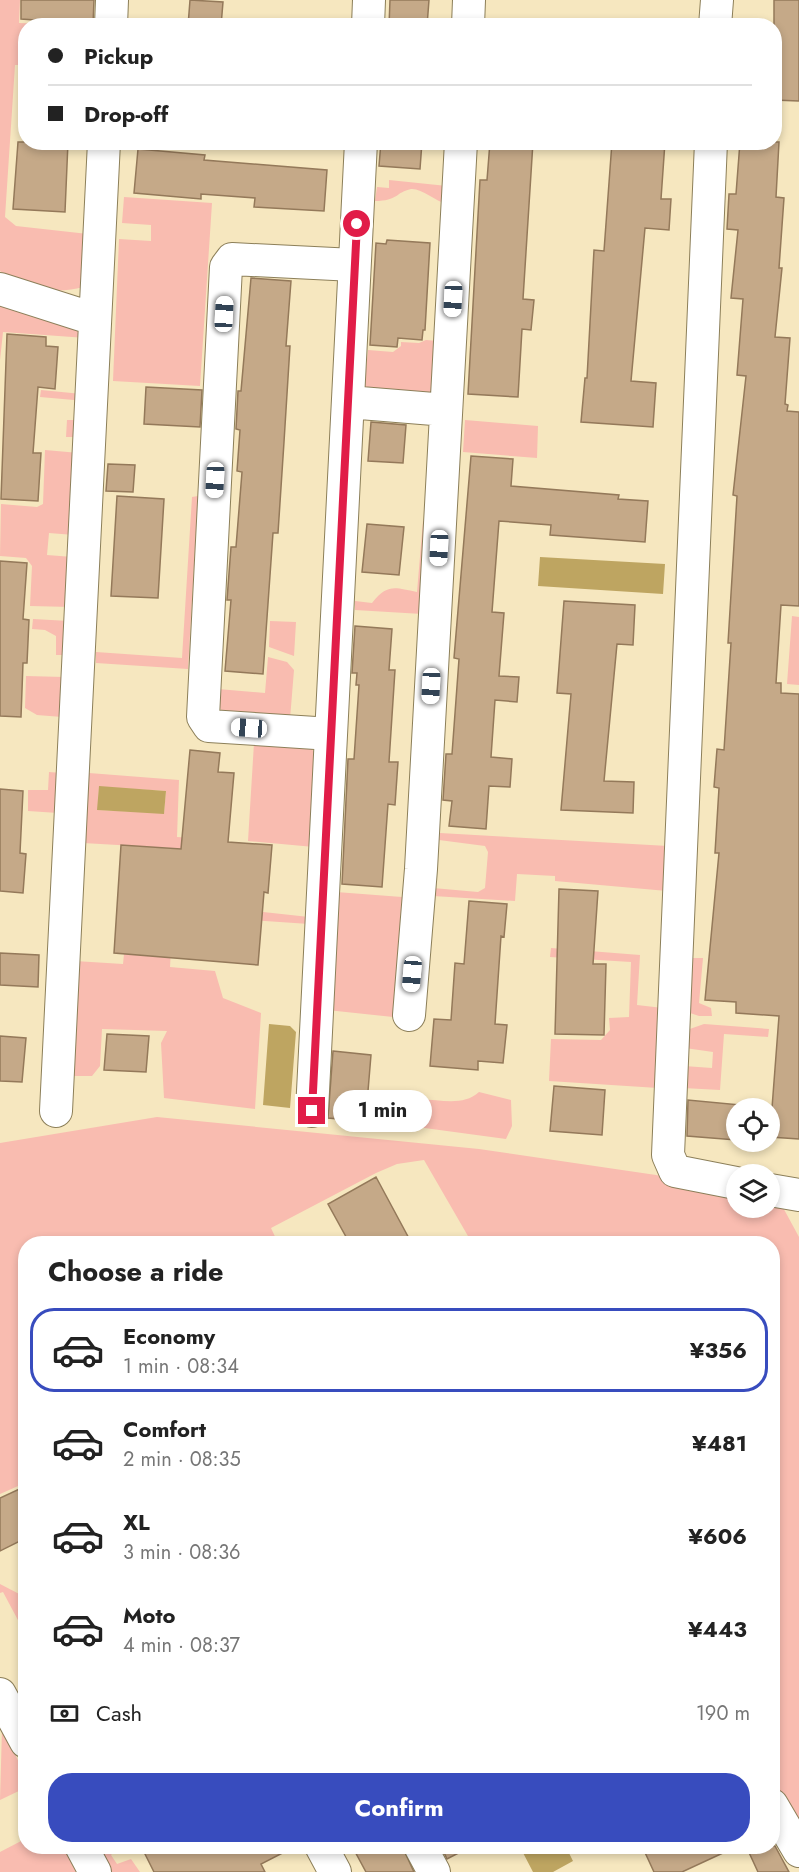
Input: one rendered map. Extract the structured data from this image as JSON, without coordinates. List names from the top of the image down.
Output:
{
  "page": {
    "banner": ["Pickup", "Drop-off"],
    "bubble": "1 min",
    "heading": "Choose a ride",
    "list": [
      {
        "name": "Economy",
        "note": "1 min · 08:34",
        "value": "¥356"
      },
      {
        "name": "Comfort",
        "note": "2 min · 08:35",
        "value": "¥481"
      },
      {
        "name": "XL",
        "note": "3 min · 08:36",
        "value": "¥606"
      },
      {
        "name": "Moto",
        "note": "4 min · 08:37",
        "value": "¥443"
      }
    ],
    "pay": ["Cash", "190 m"],
    "buttons": "Confirm"
  }
}
